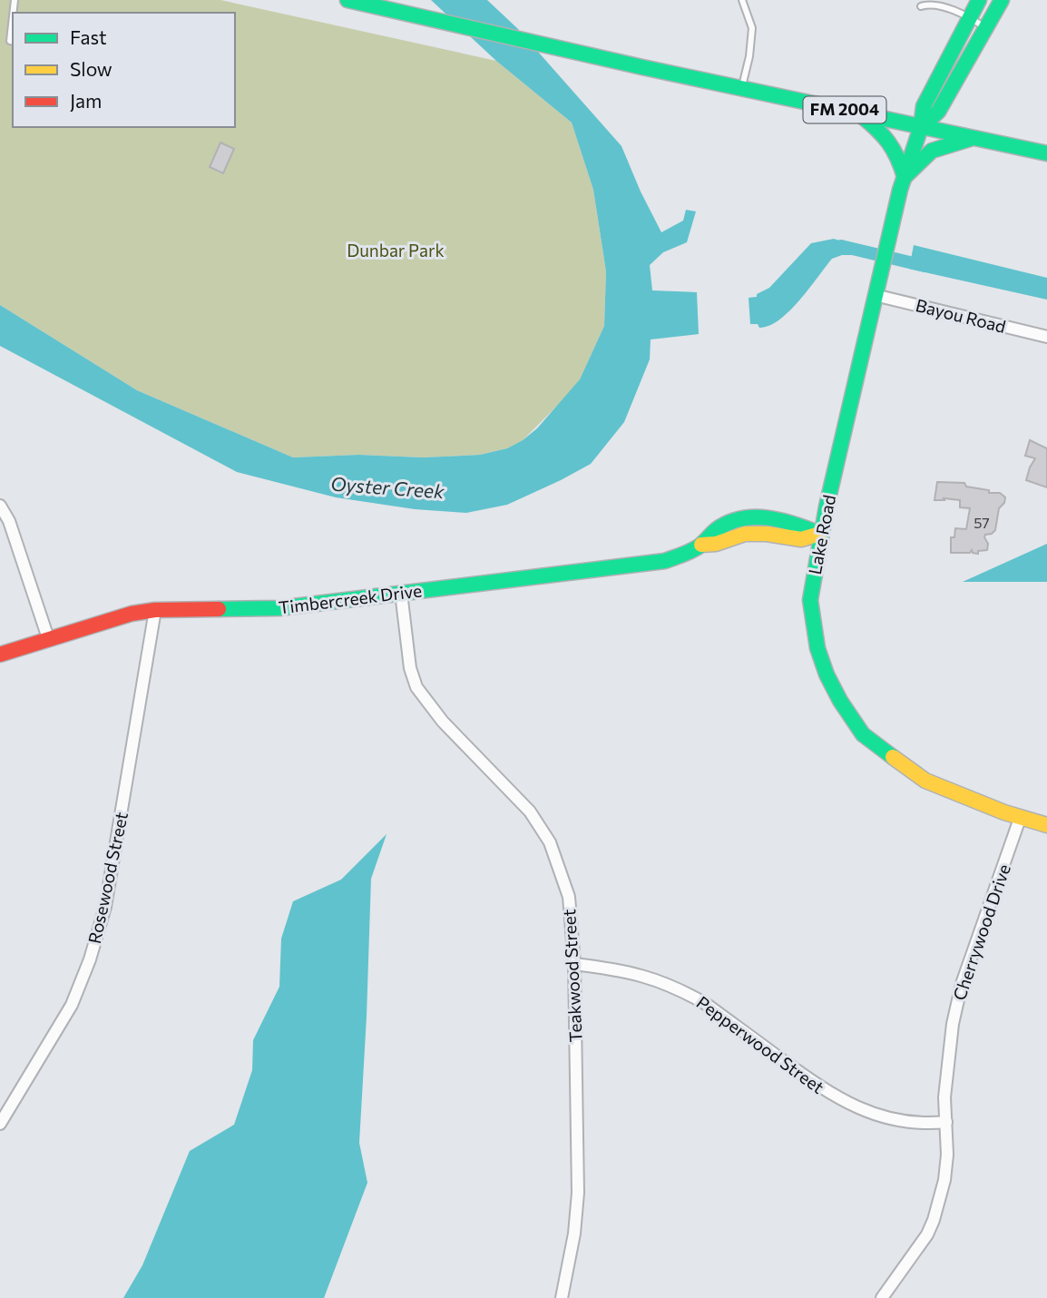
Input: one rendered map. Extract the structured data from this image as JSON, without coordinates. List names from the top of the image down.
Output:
{
  "streets": {
    "street": [
      "FM 2004",
      "Bayou Road",
      "Lake Road",
      "Timbercreek Drive",
      "Rosewood Street",
      "Cherrywood Drive",
      "Teakwood Street",
      "Pepperwood Street"
    ]
  },
  "crossings": [
    ["FM 2004", "Lake Road"],
    ["Bayou Road", "Lake Road"],
    ["Lake Road", "Timbercreek Drive"],
    ["Lake Road", "Cherrywood Drive"],
    ["Timbercreek Drive", "Rosewood Street"],
    ["Timbercreek Drive", "Teakwood Street"],
    ["Cherrywood Drive", "Pepperwood Street"],
    ["Teakwood Street", "Pepperwood Street"]
  ],
  "water": ["Oyster Creek"],
  "parks": ["Dunbar Park"],
  "house_numbers": ["57"],
  "legend": ["Fast", "Slow", "Jam"]
}
